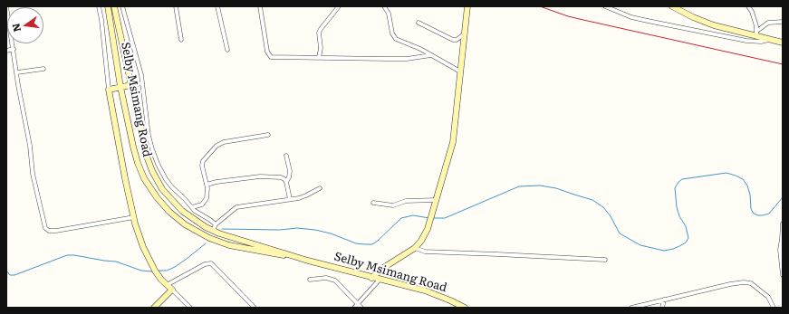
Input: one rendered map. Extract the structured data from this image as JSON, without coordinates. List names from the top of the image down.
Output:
{
  "streets": {
    "main road": ["Selby Msimang Road"]
  },
  "north": "left"
}
